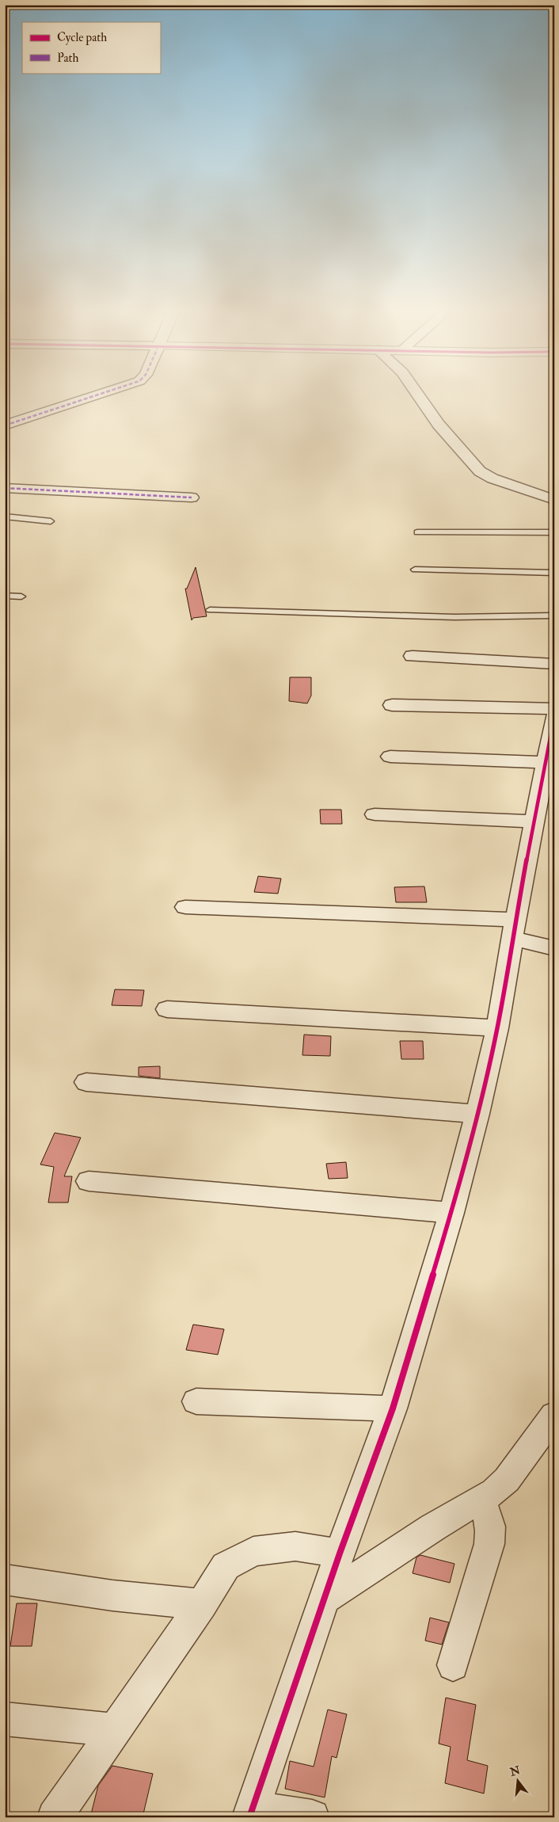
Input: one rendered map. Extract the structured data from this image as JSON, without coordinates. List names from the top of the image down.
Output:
{
  "legend": ["Cycle path", "Path"],
  "north": "top"
}
